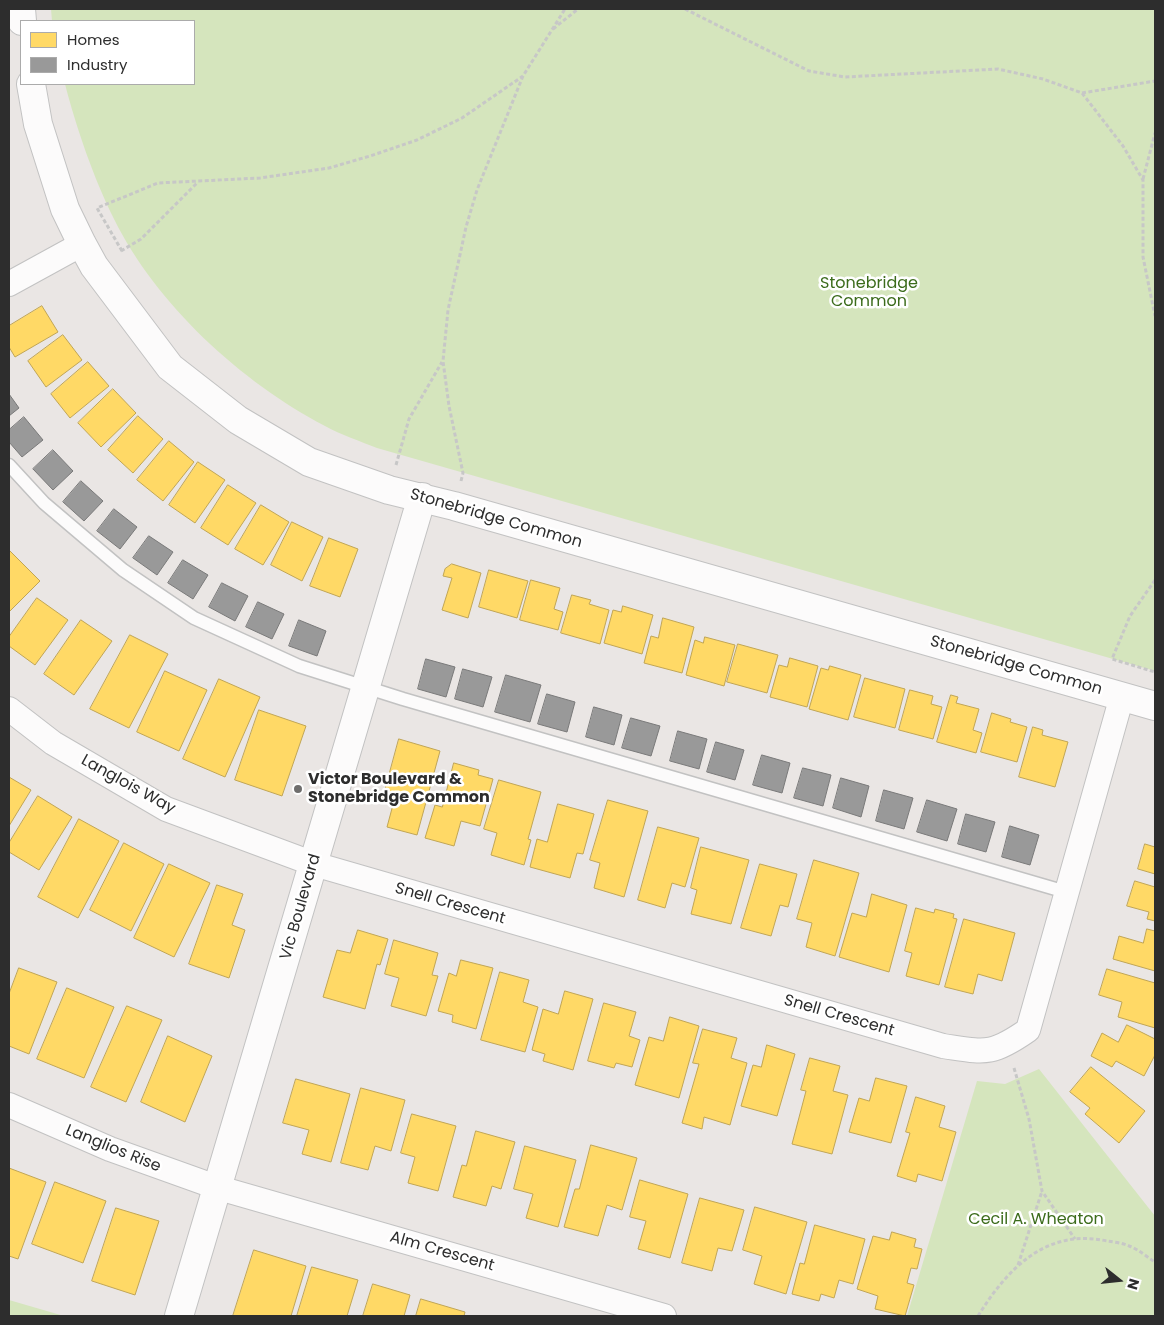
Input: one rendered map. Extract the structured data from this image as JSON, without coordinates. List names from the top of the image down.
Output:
{
  "streets": {
    "street": [
      "Stonebridge Common",
      "Langlois Way",
      "Snell Crescent",
      "Vic Boulevard",
      "Langlios Rise",
      "Alm Crescent"
    ]
  },
  "crossings": [
    ["Stonebridge Common", "Snell Crescent"],
    ["Stonebridge Common", "Vic Boulevard"],
    ["Langlois Way", "Snell Crescent"],
    ["Langlois Way", "Vic Boulevard"],
    ["Snell Crescent", "Vic Boulevard"],
    ["Vic Boulevard", "Langlios Rise"],
    ["Vic Boulevard", "Alm Crescent"],
    ["Langlios Rise", "Alm Crescent"]
  ],
  "parks": ["Stonebridge Common", "Cecil A. Wheaton"],
  "places": ["Victor Boulevard & Stonebridge Common"],
  "legend": ["Homes", "Industry"],
  "north": "right"
}
